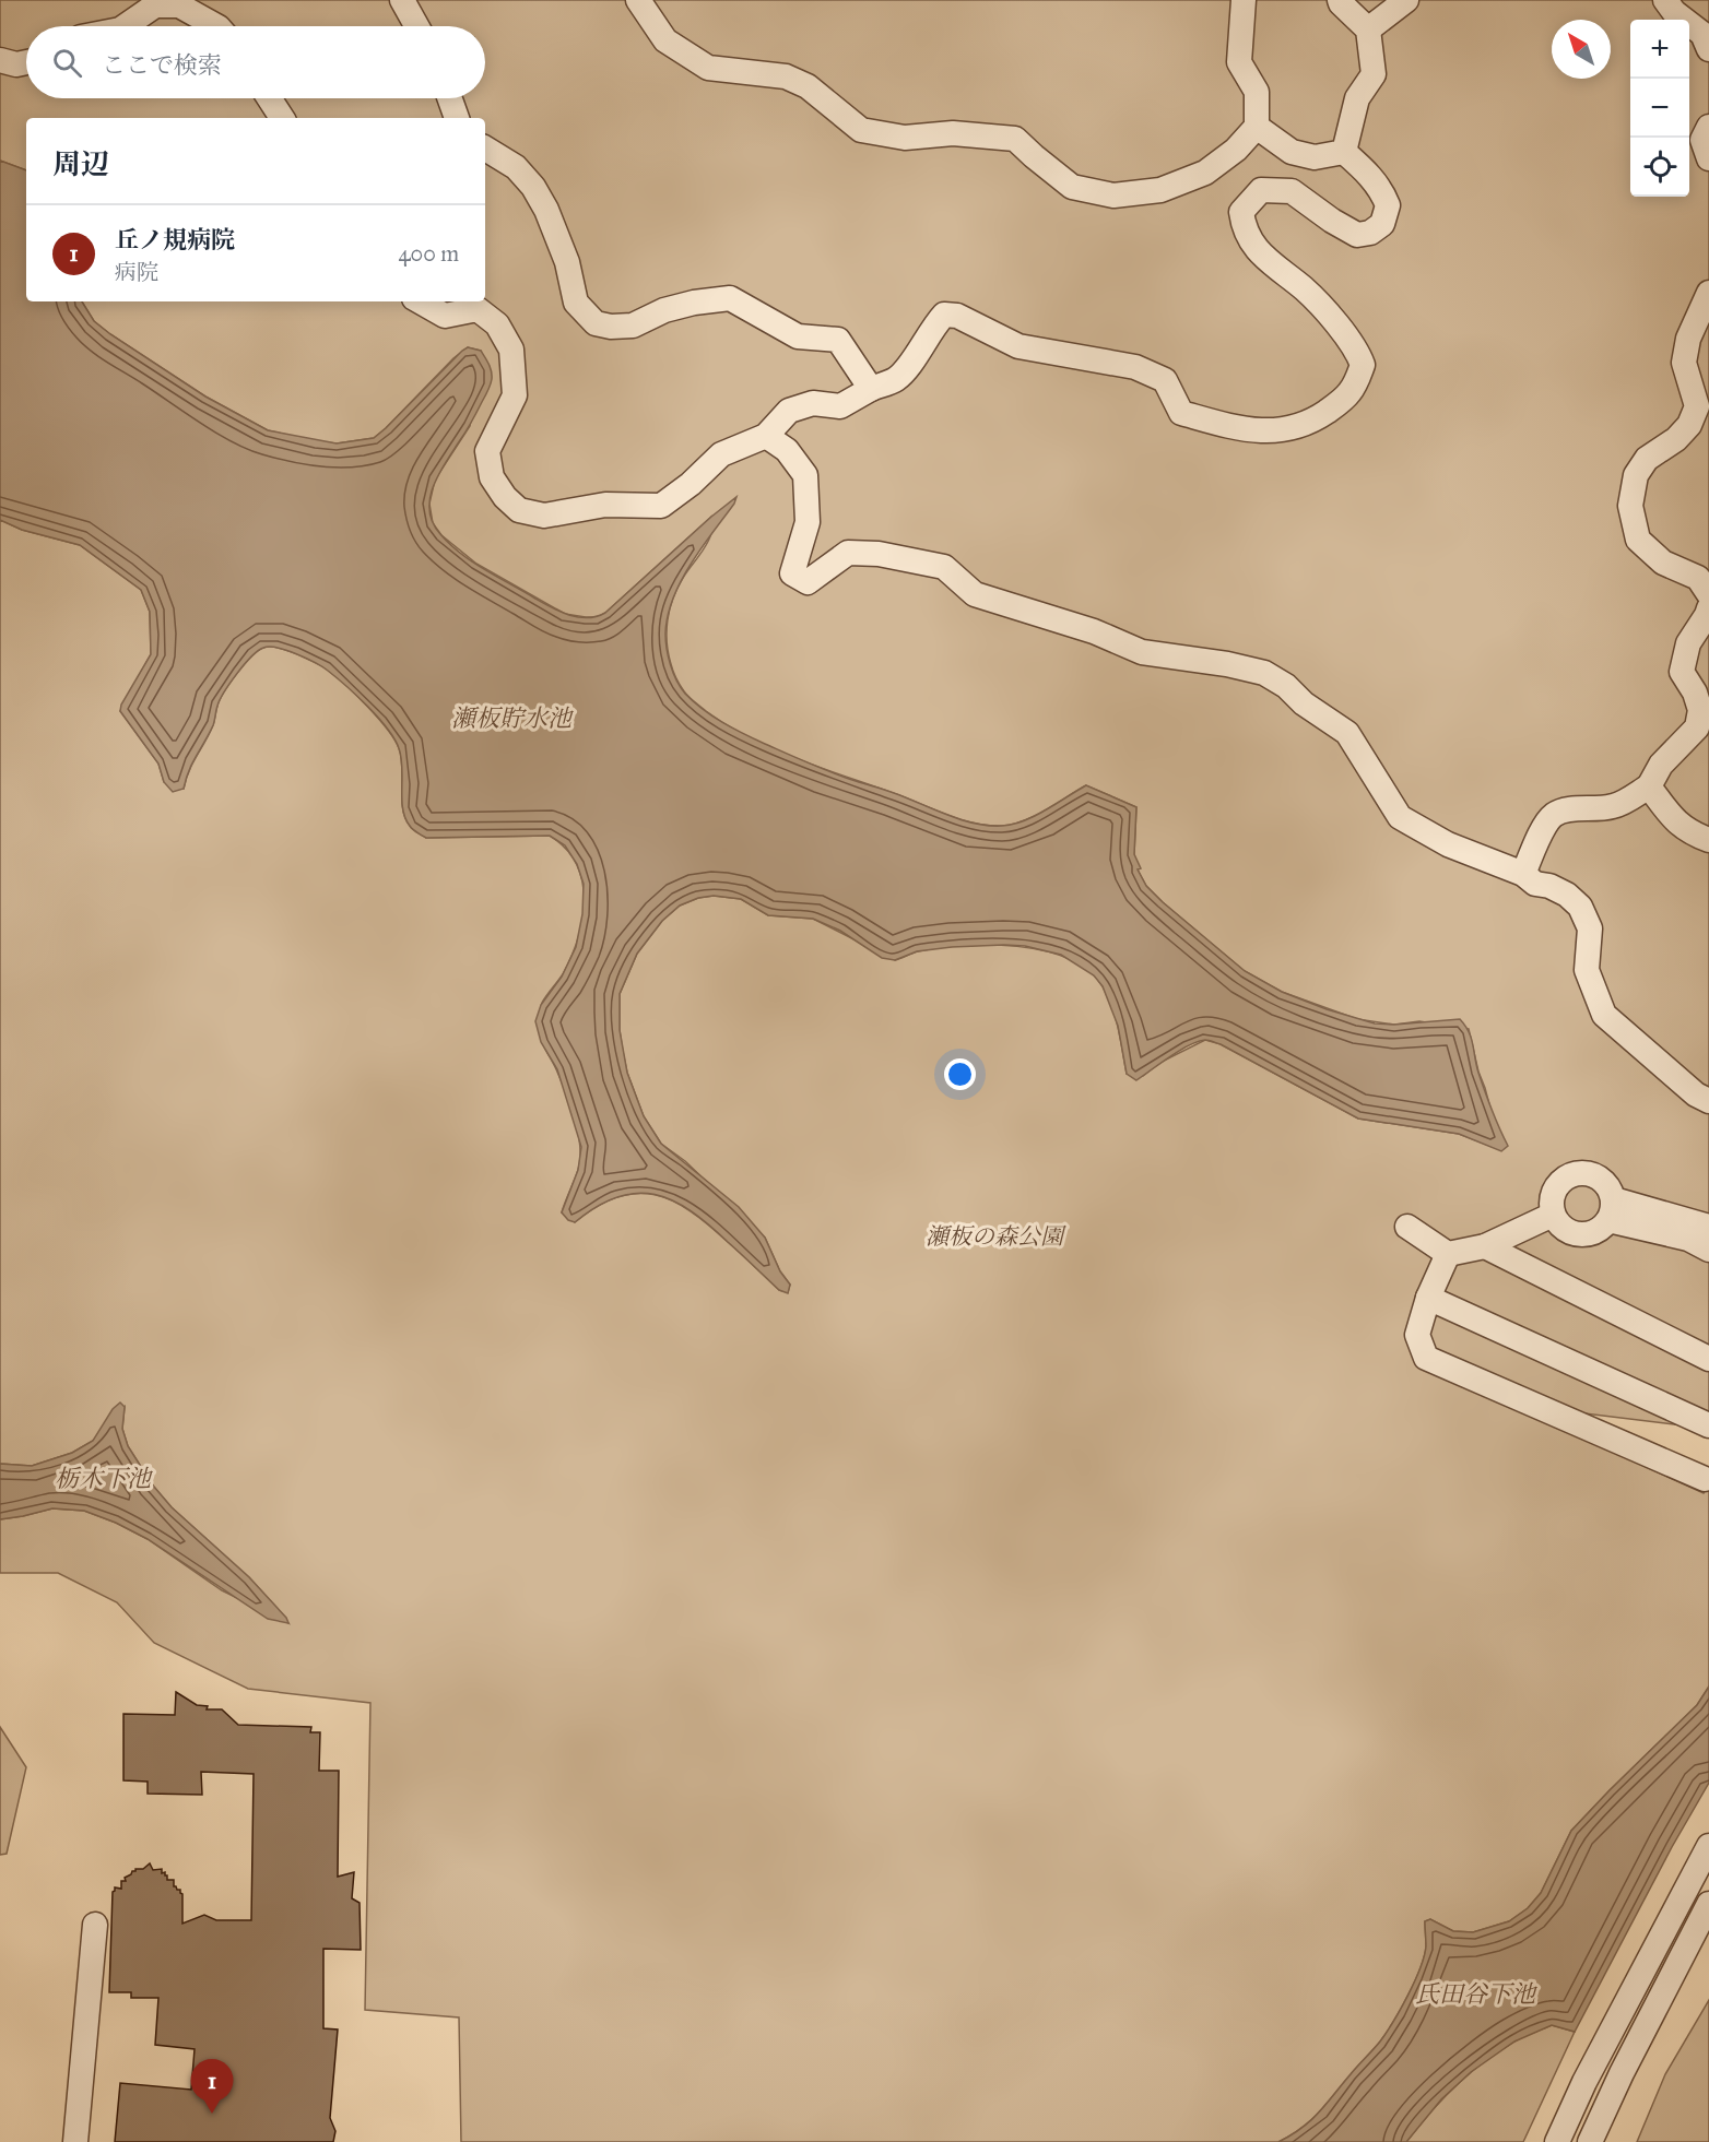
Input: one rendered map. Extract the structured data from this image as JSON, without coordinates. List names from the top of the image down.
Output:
{
  "water": ["瀬板貯水池", "栃木下池", "氏田谷下池"],
  "parks": ["瀬板の森公園"],
  "north": "top left",
  "page": {
    "map_buttons": ["+", "−"],
    "search": "ここで検索",
    "heading": "周辺",
    "list": [
      {
        "mark": "1",
        "name": "丘ノ規病院",
        "note": "病院",
        "value": "400 m"
      }
    ],
    "pins": "1"
  }
}
